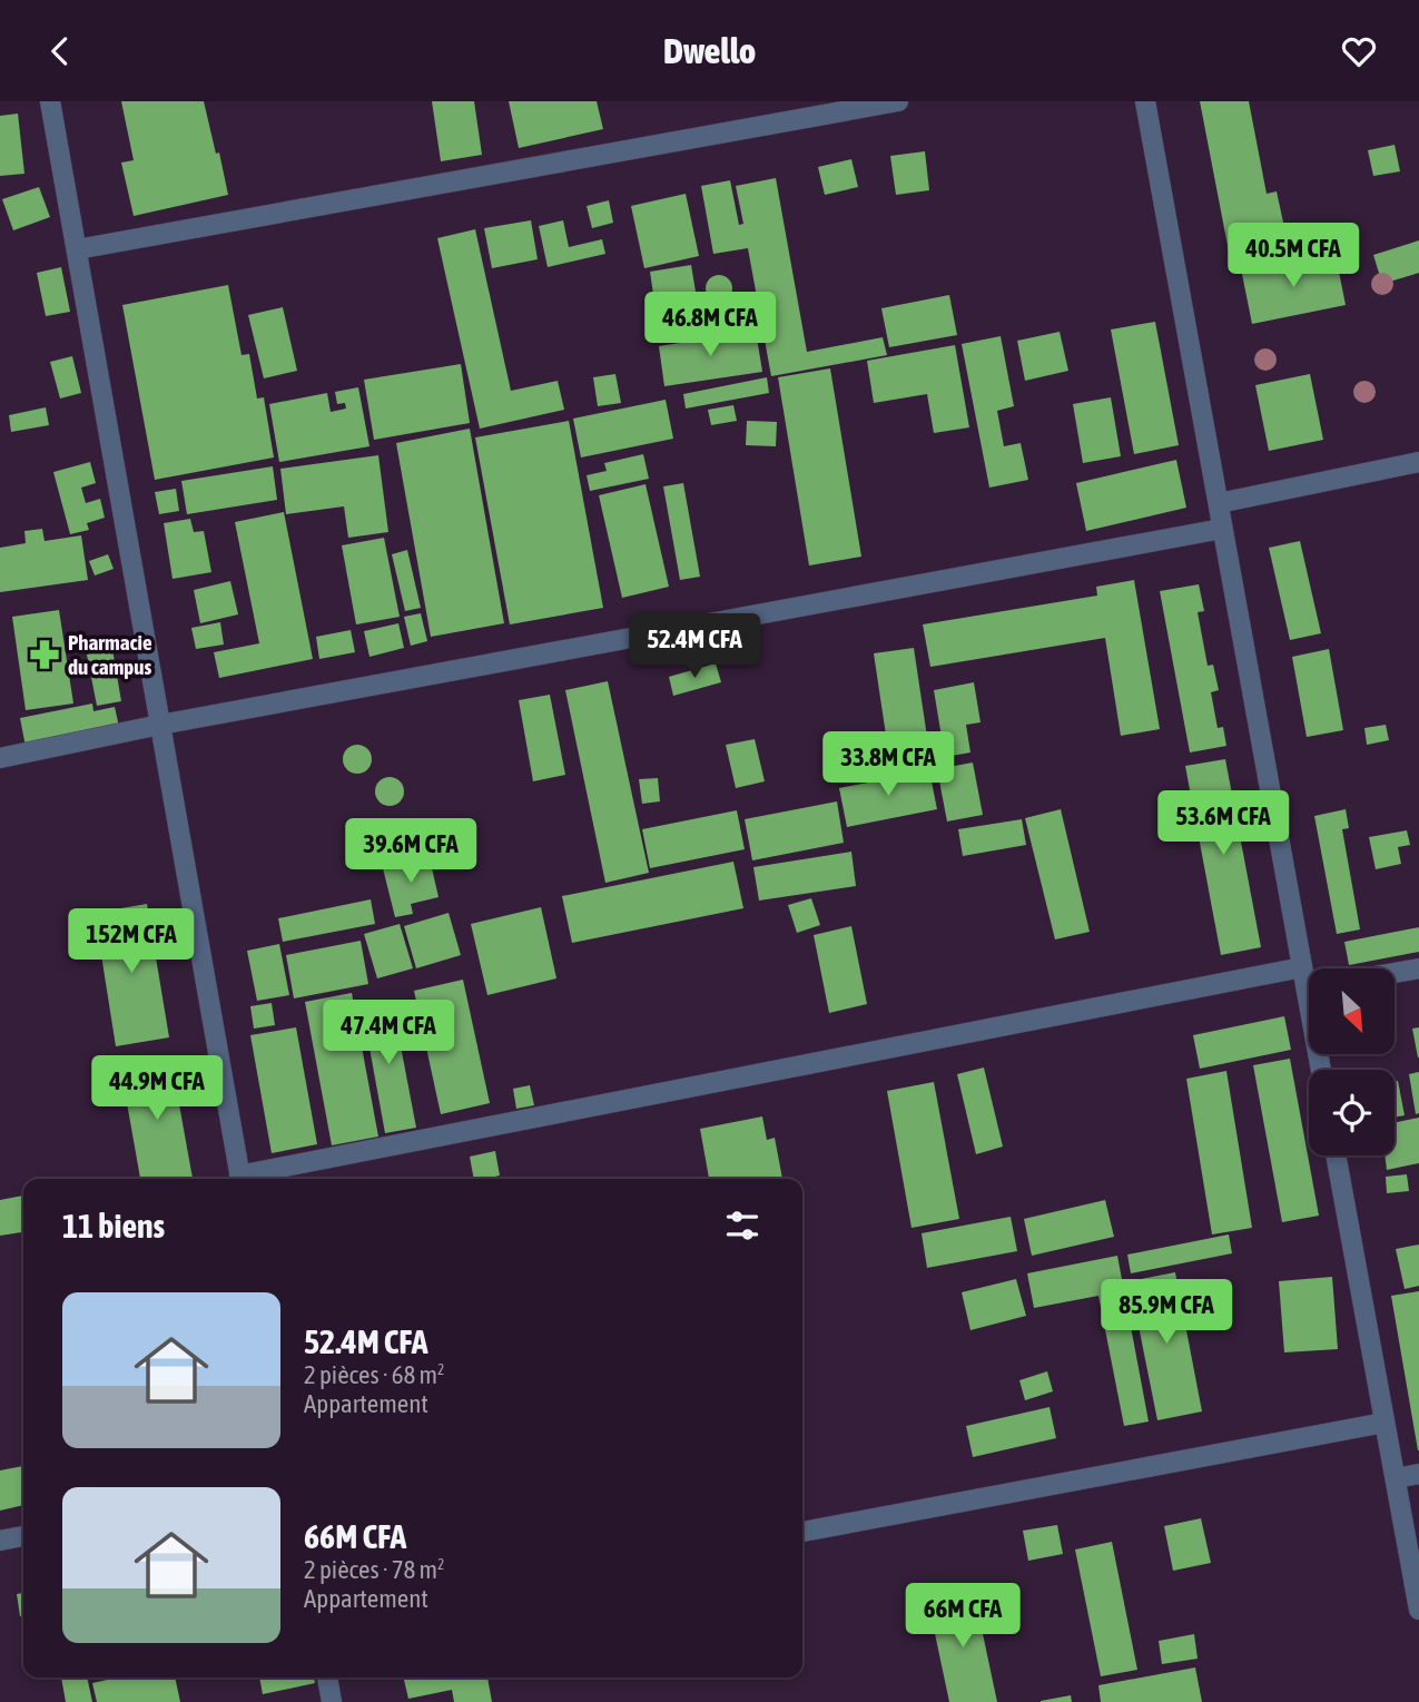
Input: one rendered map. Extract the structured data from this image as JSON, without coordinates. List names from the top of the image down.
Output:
{
  "places": {
    "pharmacy": ["Pharmacie du campus"]
  },
  "north": "bottom right",
  "page": {
    "header": "Dwello",
    "price": [
      "40.5M CFA",
      "46.8M CFA",
      "52.4M CFA",
      "33.8M CFA",
      "53.6M CFA",
      "39.6M CFA",
      "152M CFA",
      "47.4M CFA",
      "44.9M CFA",
      "85.9M CFA",
      "66M CFA"
    ],
    "heading": "11 biens",
    "list": [
      {
        "name": "52.4M CFA",
        "note": "2 pièces · 68 m² · Appartement"
      },
      {
        "name": "66M CFA",
        "note": "2 pièces · 78 m² · Appartement"
      }
    ]
  }
}
